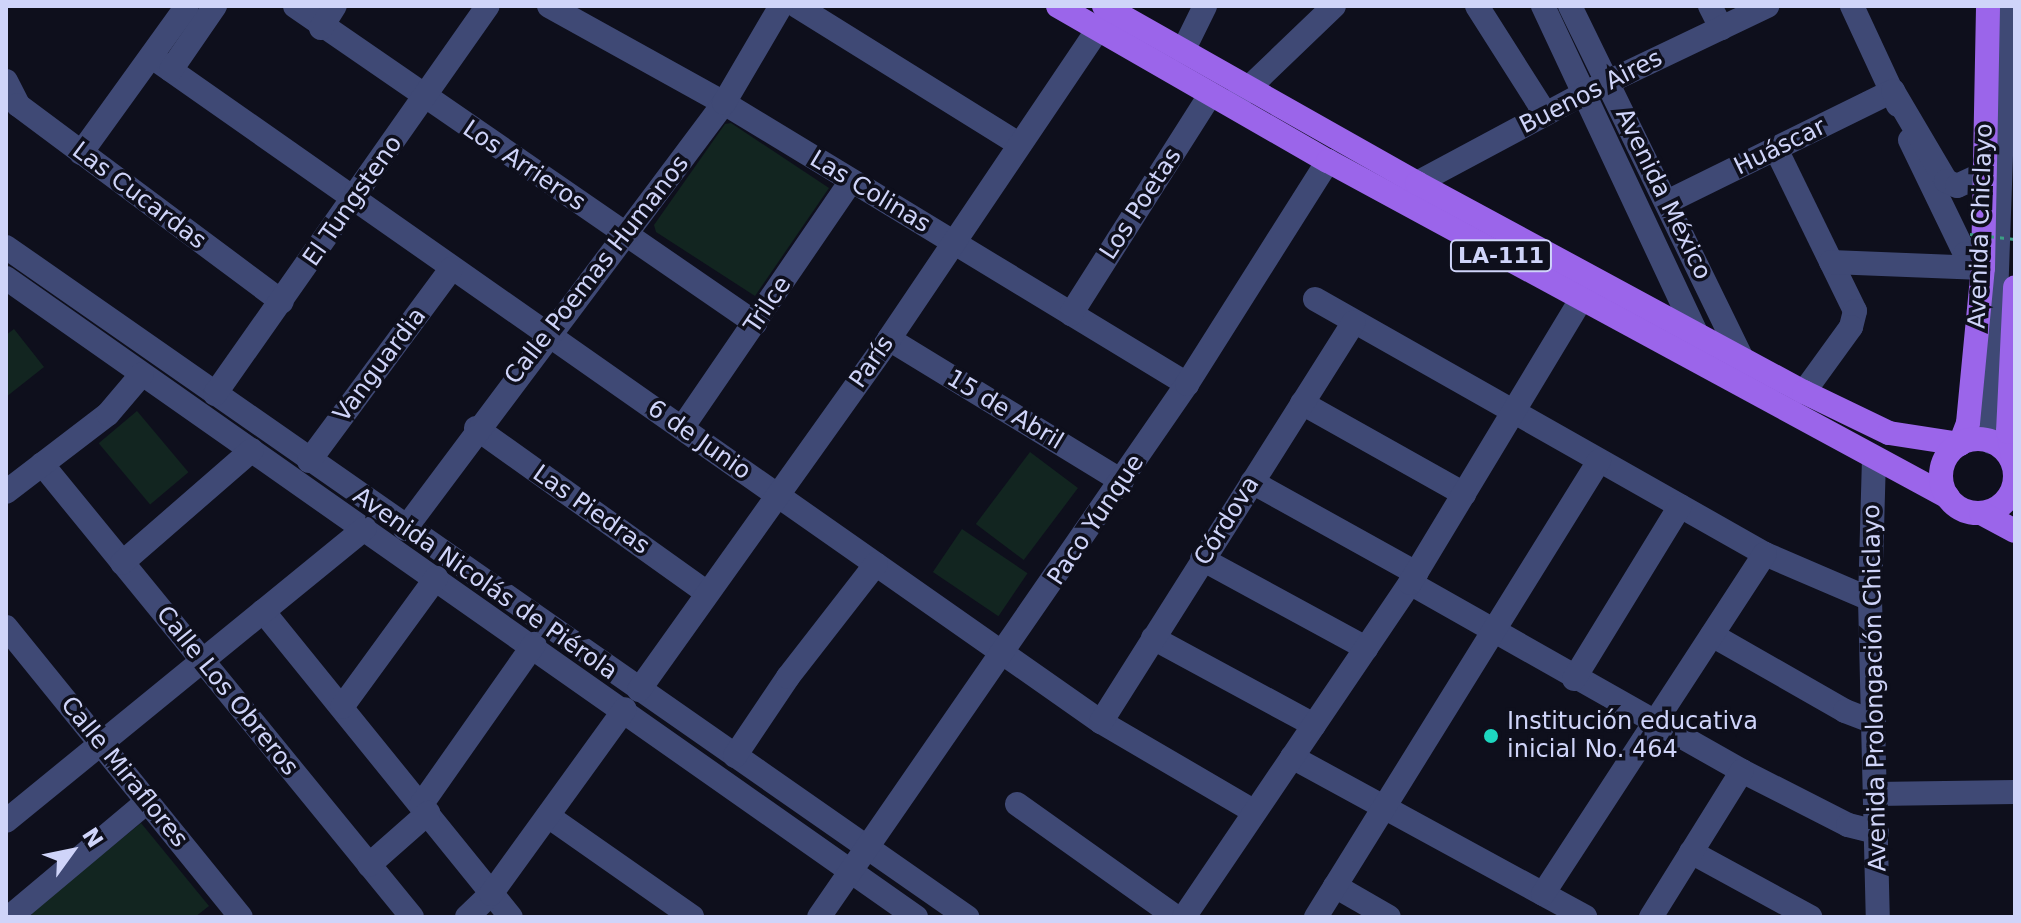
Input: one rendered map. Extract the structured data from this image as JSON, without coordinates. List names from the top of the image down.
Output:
{
  "streets": {
    "main road": ["Avenida Chiclayo", "LA-111"],
    "street": [
      "Buenos Aires",
      "Huáscar",
      "Los Arrieros",
      "Las Colinas",
      "Avenida México",
      "Las Cucardas",
      "El Tungsteno",
      "Los Poetas",
      "Calle Poemas Humanos",
      "Trilce",
      "París",
      "Vanguardia",
      "15 de Abril",
      "6 de Junio",
      "Las Piedras",
      "Paco Yunque",
      "Córdova",
      "Avenida Nicolás de Piérola",
      "Avenida Prolongación Chiclayo",
      "Calle Los Obreros",
      "Calle Miraflores"
    ]
  },
  "crossings": [
    ["Buenos Aires", "Avenida México"],
    ["Buenos Aires", "LA-111"],
    ["Huáscar", "Avenida México"],
    ["Los Arrieros", "El Tungsteno"],
    ["Los Arrieros", "Calle Poemas Humanos"],
    ["Los Arrieros", "Trilce"],
    ["Las Colinas", "Los Poetas"],
    ["Las Colinas", "Calle Poemas Humanos"],
    ["Las Colinas", "Trilce"],
    ["Las Colinas", "París"],
    ["Las Colinas", "Paco Yunque"],
    ["Avenida México", "LA-111"],
    ["Las Cucardas", "El Tungsteno"],
    ["El Tungsteno", "6 de Junio"],
    ["El Tungsteno", "Avenida Nicolás de Piérola"],
    ["Los Poetas", "LA-111"],
    ["Avenida Chiclayo", "LA-111"],
    ["LA-111", "París"],
    ["LA-111", "Paco Yunque"],
    ["LA-111", "Avenida Prolongación Chiclayo"],
    ["Calle Poemas Humanos", "6 de Junio"],
    ["Calle Poemas Humanos", "Las Piedras"],
    ["Calle Poemas Humanos", "Avenida Nicolás de Piérola"],
    ["Trilce", "6 de Junio"],
    ["París", "15 de Abril"],
    ["París", "6 de Junio"],
    ["París", "Las Piedras"],
    ["París", "Avenida Nicolás de Piérola"],
    ["Vanguardia", "6 de Junio"],
    ["Vanguardia", "Avenida Nicolás de Piérola"],
    ["15 de Abril", "Paco Yunque"],
    ["6 de Junio", "Paco Yunque"],
    ["6 de Junio", "Córdova"],
    ["Paco Yunque", "Avenida Nicolás de Piérola"]
  ],
  "places": ["Institución educativa inicial No. 464"],
  "north": "top right"
}
